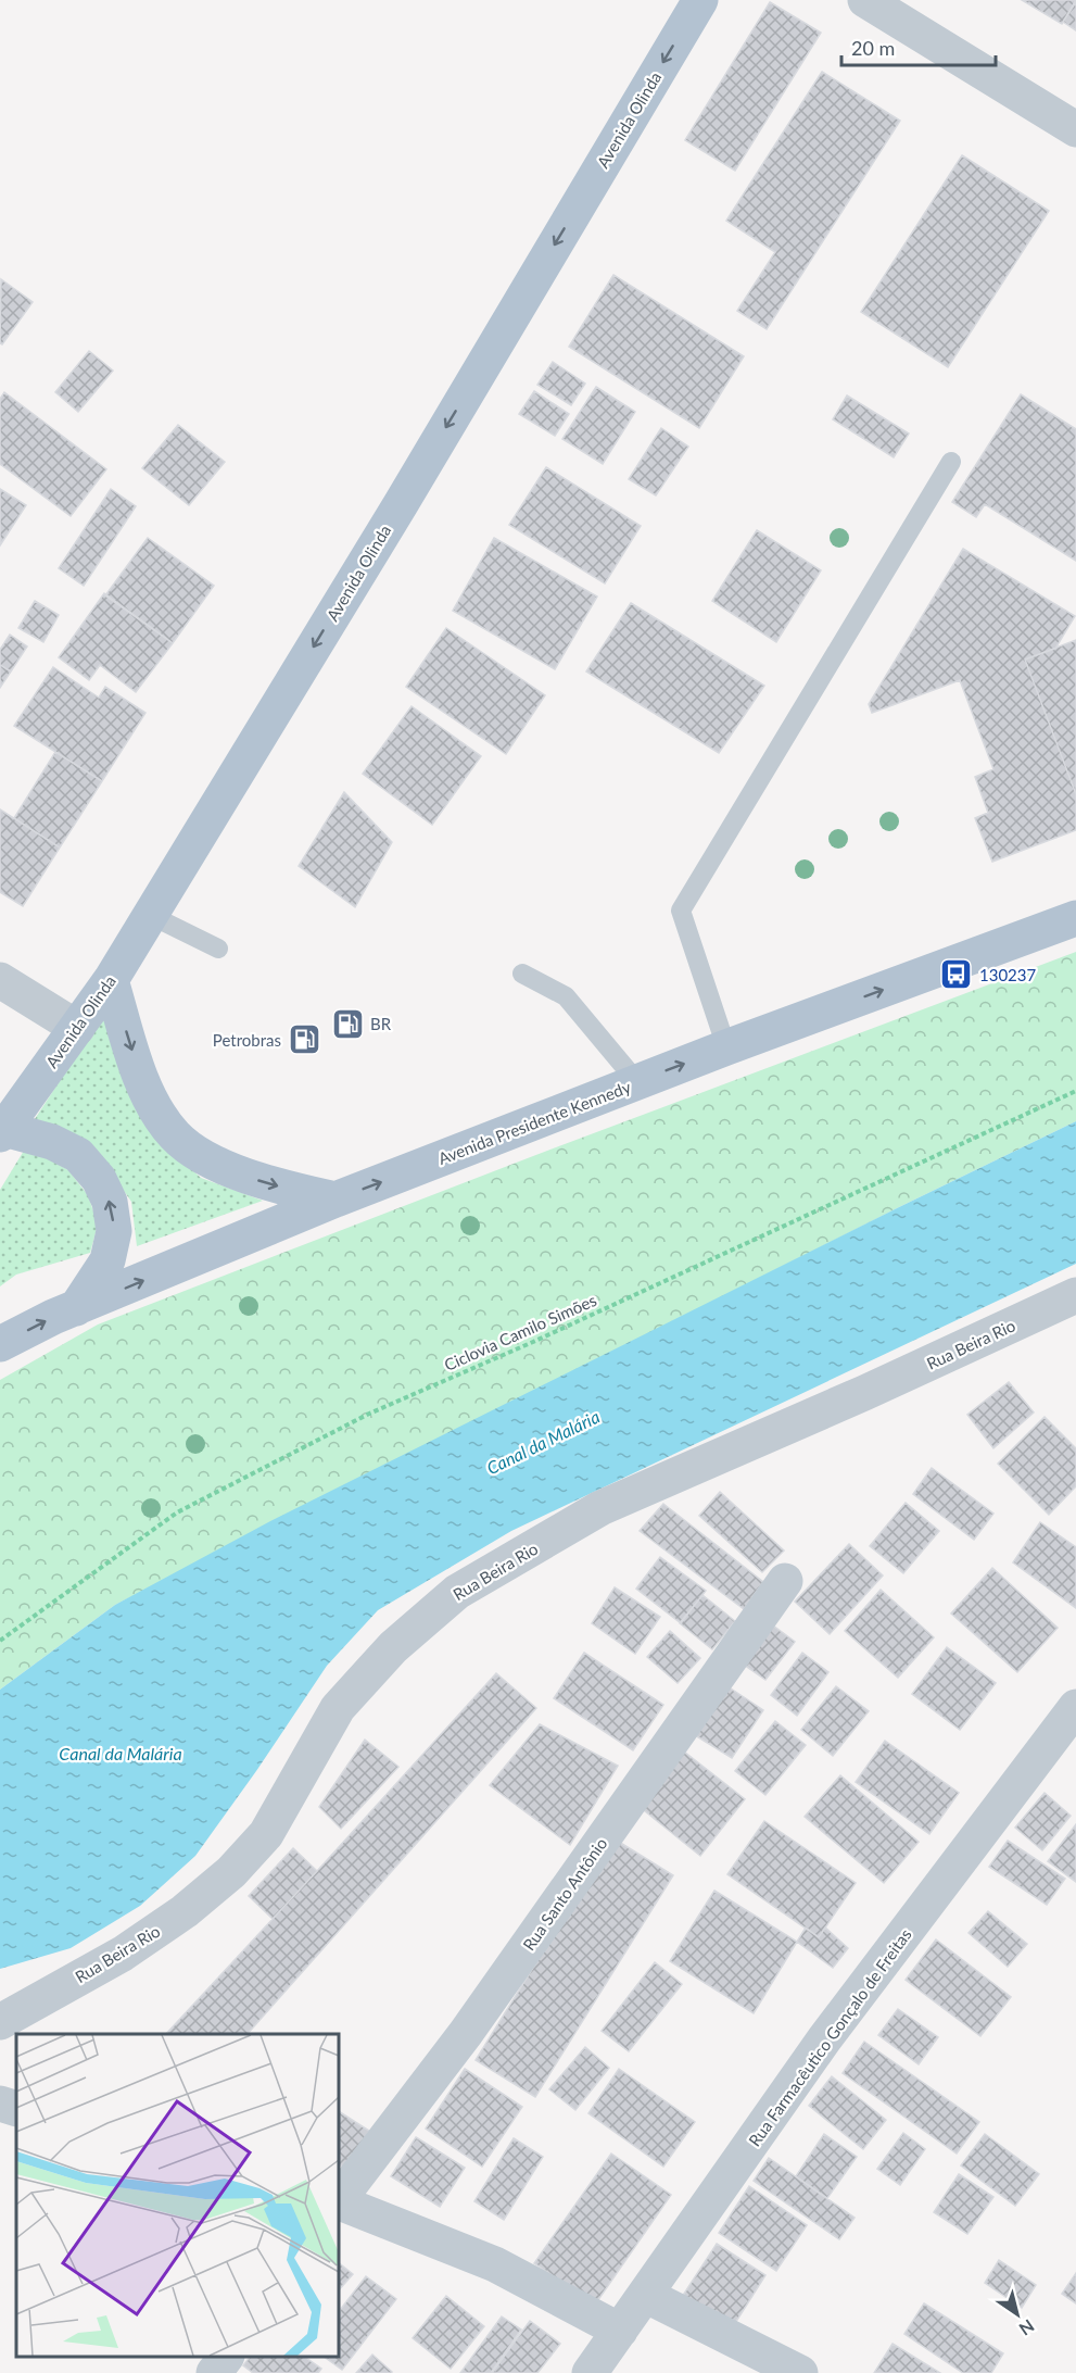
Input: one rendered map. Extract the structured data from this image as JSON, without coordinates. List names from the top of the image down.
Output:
{
  "streets": {
    "main road": ["Avenida Olinda", "Avenida Presidente Kennedy"],
    "street": ["Rua Beira Rio", "Rua Santo Antônio", "Rua Farmacêutico Gonçalo de Freitas"],
    "path": ["Ciclovia Camilo Simões"]
  },
  "one_way": ["Avenida Olinda", "Avenida Presidente Kennedy"],
  "water": ["Canal da Malária"],
  "places": {
    "bus stop": ["130237"],
    "fuel station": ["BR", "Petrobras"]
  },
  "scale_bar": "20 m",
  "north": "bottom right"
}
